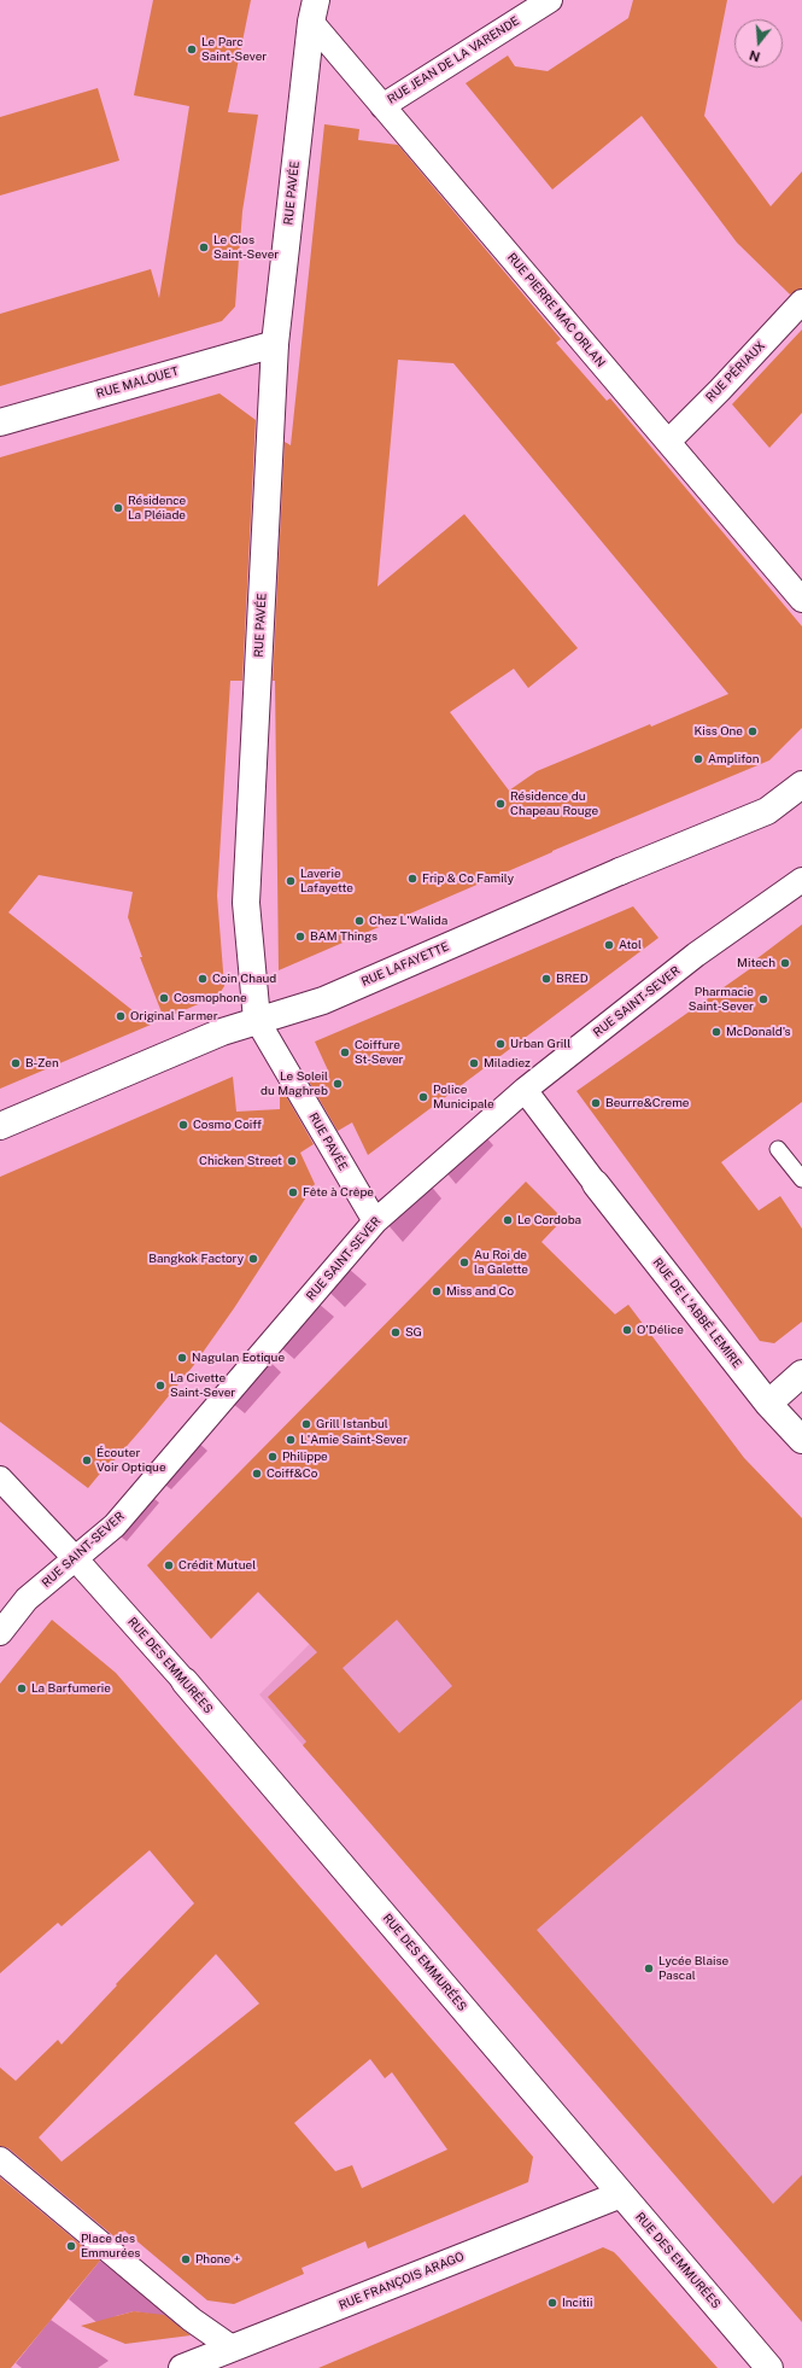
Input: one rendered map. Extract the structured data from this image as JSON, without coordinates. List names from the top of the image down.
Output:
{
  "streets": {
    "street": [
      "RUE JEAN DE LA VARENDE",
      "RUE PAVÉE",
      "RUE PIERRE MAC ORLAN",
      "RUE PÉRIAUX",
      "RUE MALOUET",
      "RUE LAFAYETTE",
      "RUE SAINT-SEVER",
      "RUE DE L'ABBÉ LEMIRE",
      "RUE DES EMMURÉES",
      "RUE FRANÇOIS ARAGO"
    ]
  },
  "crossings": [
    ["RUE JEAN DE LA VARENDE", "RUE PIERRE MAC ORLAN"],
    ["RUE PAVÉE", "RUE PIERRE MAC ORLAN"],
    ["RUE PAVÉE", "RUE MALOUET"],
    ["RUE PAVÉE", "RUE LAFAYETTE"],
    ["RUE PAVÉE", "RUE SAINT-SEVER"],
    ["RUE PIERRE MAC ORLAN", "RUE PÉRIAUX"],
    ["RUE SAINT-SEVER", "RUE DES EMMURÉES"],
    ["RUE DES EMMURÉES", "RUE FRANÇOIS ARAGO"]
  ],
  "places": [
    "Le Parc Saint-Sever",
    "Le Clos Saint-Sever",
    "Résidence La Pléiade",
    "Kiss One",
    "Amplifon",
    "Résidence du Chapeau Rouge",
    "Frip & Co Family",
    "Laverie Lafayette",
    "Chez L'Walida",
    "BAM Things",
    "Atol",
    "Mitech",
    "Coin Chaud",
    "BRED",
    "Cosmophone",
    "Pharmacie Saint-Sever",
    "Original Farmer",
    "McDonald's",
    "Urban Grill",
    "Coiffure St-Sever",
    "B-Zen",
    "Miladiez",
    "Le Soleil du Maghreb",
    "Police Municipale",
    "Beurre&Creme",
    "Cosmo Coiff",
    "Chicken Street",
    "Fête à Crêpe",
    "Le Cordoba",
    "Bangkok Factory",
    "Au Roi de la Galette",
    "Miss and Co",
    "O'Délice",
    "SG",
    "Nagulan Eotique",
    "La Civette Saint-Sever",
    "Grill Istanbul",
    "L'Amie Saint-Sever",
    "Philippe",
    "Écouter Voir Optique",
    "Coiff&Co",
    "Crédit Mutuel",
    "La Barfumerie",
    "Lycée Blaise Pascal",
    "Place des Emmurées",
    "Phone +",
    "Incitii"
  ],
  "north": "bottom"
}
